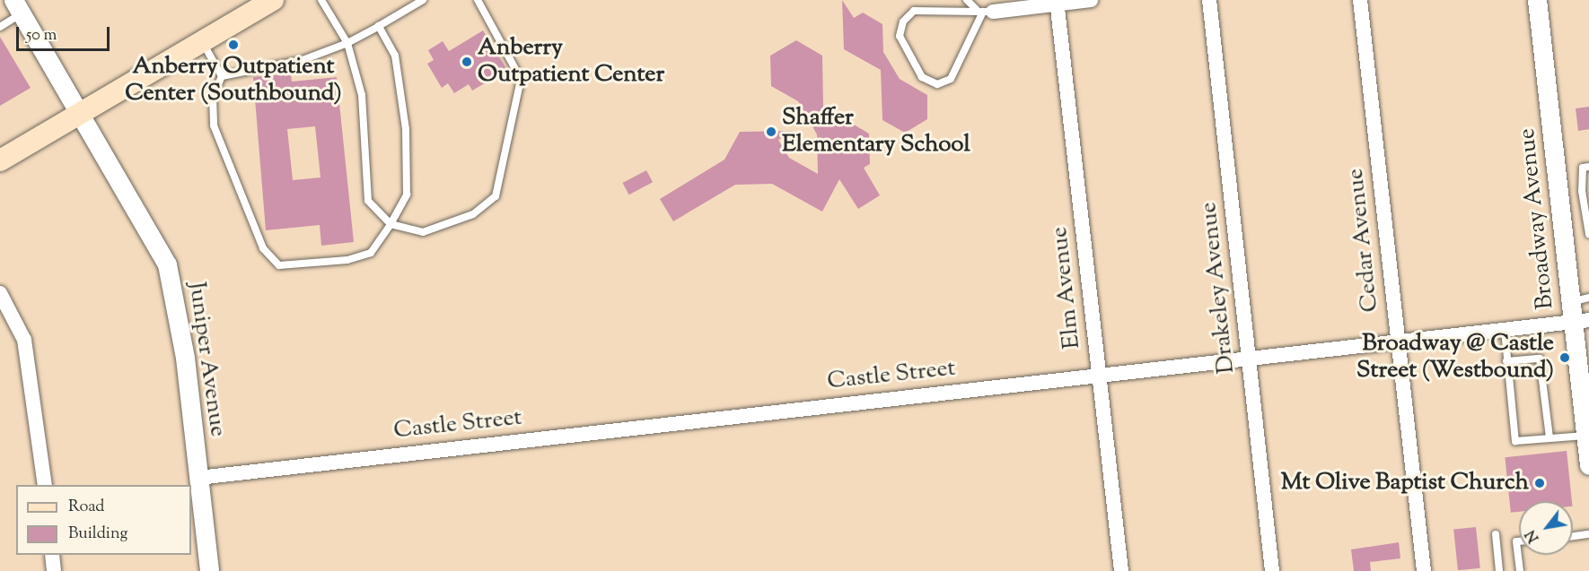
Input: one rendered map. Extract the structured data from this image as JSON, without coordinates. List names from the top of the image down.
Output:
{
  "streets": {
    "street": [
      "Broadway Avenue",
      "Cedar Avenue",
      "Elm Avenue",
      "Drakeley Avenue",
      "Juniper Avenue",
      "Castle Street"
    ]
  },
  "crossings": [
    ["Broadway Avenue", "Castle Street"],
    ["Cedar Avenue", "Castle Street"],
    ["Elm Avenue", "Castle Street"],
    ["Drakeley Avenue", "Castle Street"],
    ["Juniper Avenue", "Castle Street"]
  ],
  "places": [
    "Anberry Outpatient Center (Southbound)",
    "Anberry Outpatient Center",
    "Shaffer Elementary School",
    "Broadway @ Castle Street (Westbound)",
    "Mt Olive Baptist Church"
  ],
  "legend": ["Road", "Building"],
  "scale_bar": "50 m",
  "north": "bottom left"
}
